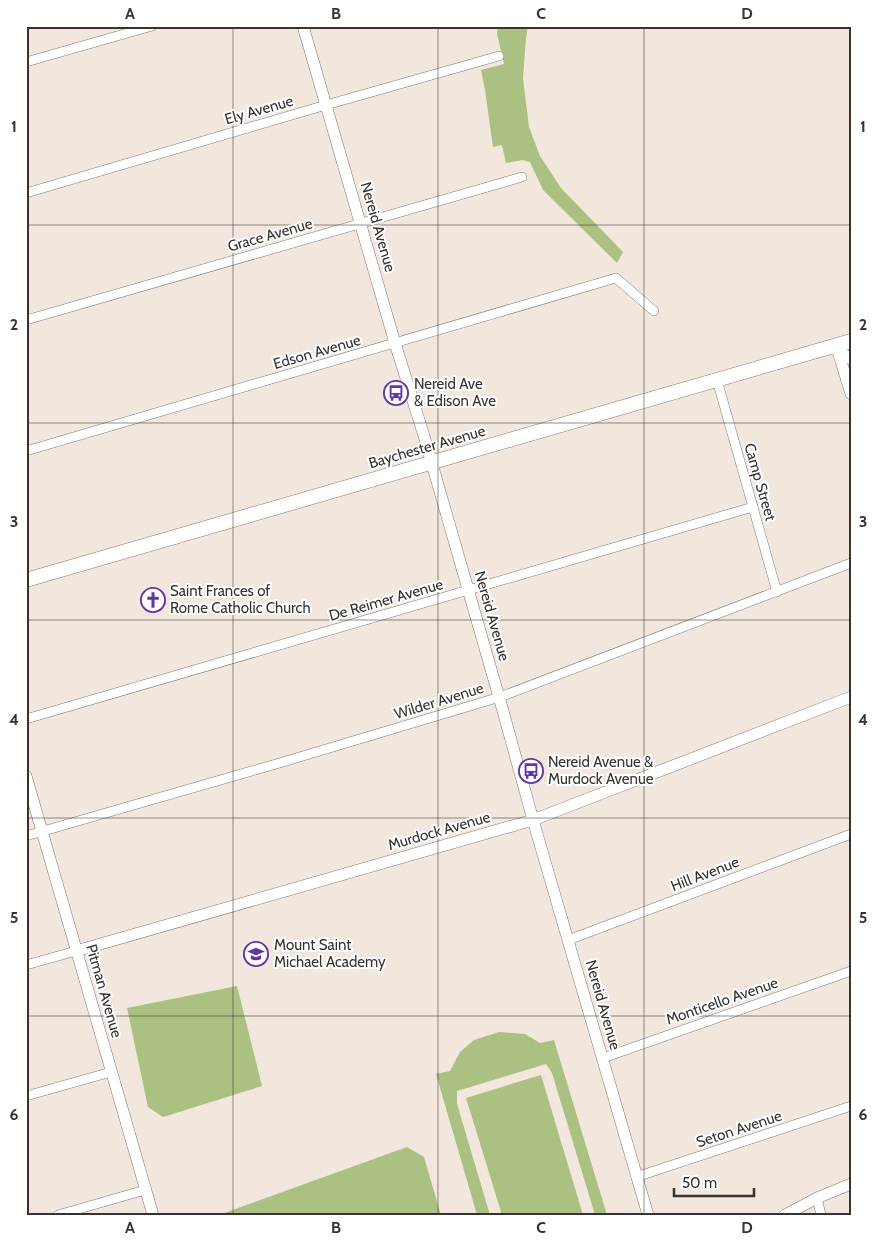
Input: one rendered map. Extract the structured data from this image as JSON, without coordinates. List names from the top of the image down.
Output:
{
  "streets": {
    "main road": ["Baychester Avenue"],
    "street": [
      "Ely Avenue",
      "Nereid Avenue",
      "Grace Avenue",
      "Edson Avenue",
      "Camp Street",
      "De Reimer Avenue",
      "Wilder Avenue",
      "Murdock Avenue",
      "Hill Avenue",
      "Pitman Avenue",
      "Monticello Avenue",
      "Seton Avenue"
    ]
  },
  "crossings": [
    ["Ely Avenue", "Nereid Avenue"],
    ["Nereid Avenue", "Grace Avenue"],
    ["Nereid Avenue", "Edson Avenue"],
    ["Nereid Avenue", "Baychester Avenue"],
    ["Nereid Avenue", "De Reimer Avenue"],
    ["Nereid Avenue", "Wilder Avenue"],
    ["Nereid Avenue", "Murdock Avenue"],
    ["Nereid Avenue", "Hill Avenue"],
    ["Nereid Avenue", "Monticello Avenue"],
    ["Nereid Avenue", "Seton Avenue"],
    ["Baychester Avenue", "Camp Street"],
    ["Camp Street", "De Reimer Avenue"],
    ["Camp Street", "Wilder Avenue"],
    ["Wilder Avenue", "Pitman Avenue"],
    ["Murdock Avenue", "Pitman Avenue"]
  ],
  "places": {
    "bus stop": ["Nereid Ave & Edison Ave", "Nereid Avenue & Murdock Avenue"],
    "church": ["Saint Frances of Rome Catholic Church"],
    "school or university": ["Mount Saint Michael Academy"]
  },
  "scale_bar": "50 m",
  "grid": {
    "columns": [
      "A",
      "B",
      "C",
      "D"
    ],
    "rows": [
      "1",
      "2",
      "3",
      "4",
      "5",
      "6"
    ]
  }
}
